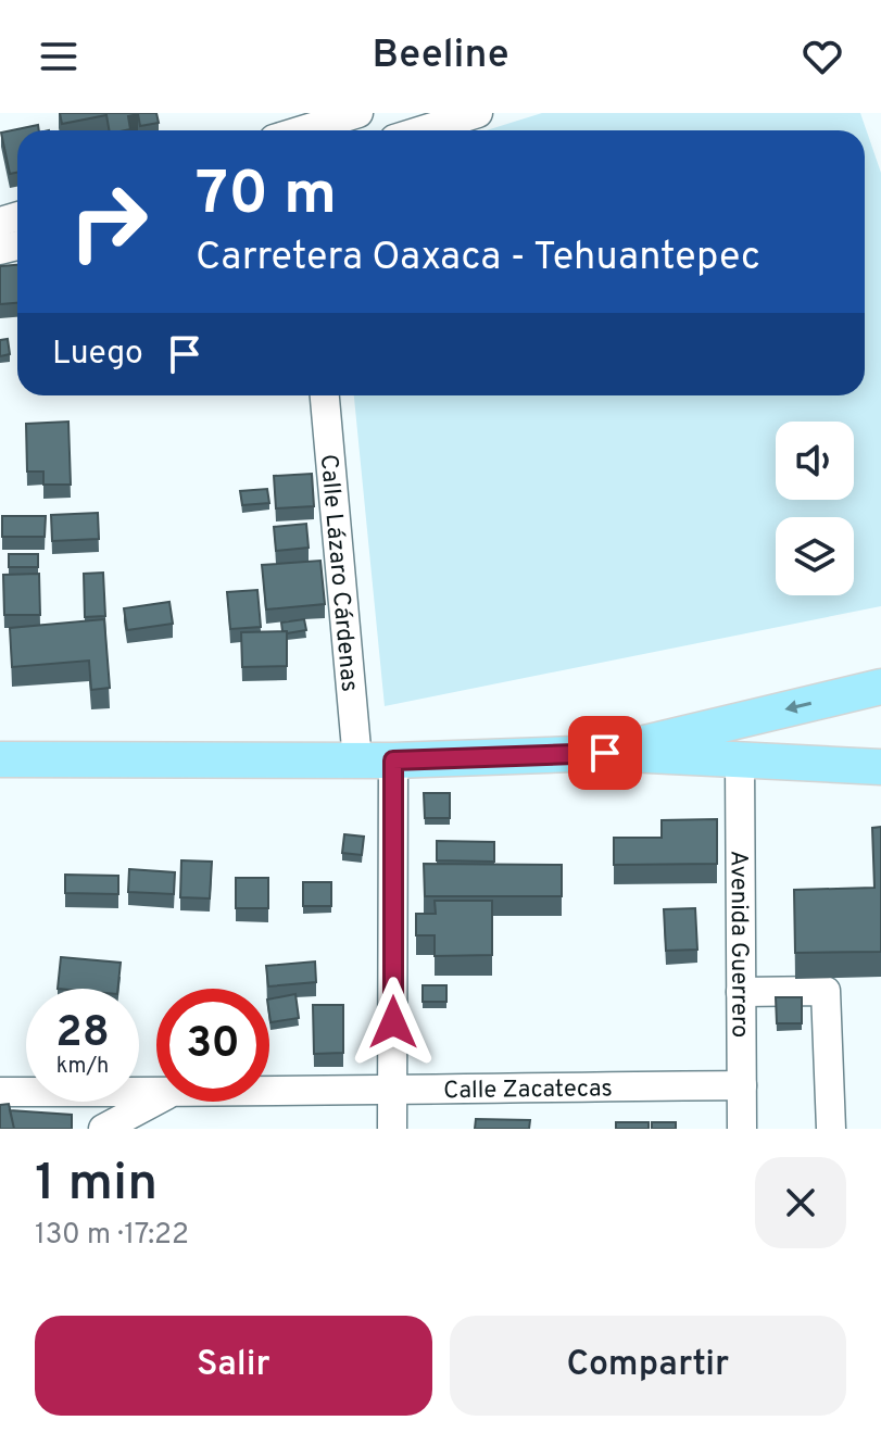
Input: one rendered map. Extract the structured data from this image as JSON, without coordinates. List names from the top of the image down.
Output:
{
  "streets": {
    "street": ["Calle Lázaro Cárdenas", "Avenida Guerrero", "Calle Zacatecas"]
  },
  "crossings": [
    ["Avenida Guerrero", "Calle Zacatecas"]
  ],
  "page": {
    "header": "Beeline",
    "turn": ["70 m", "Carretera Oaxaca - Tehuantepec"],
    "then": "Luego",
    "speed": "28 km/h",
    "limit": "30",
    "heading": ["1 min", "130 m · 17:22"],
    "buttons": ["Salir", "Compartir"]
  }
}
